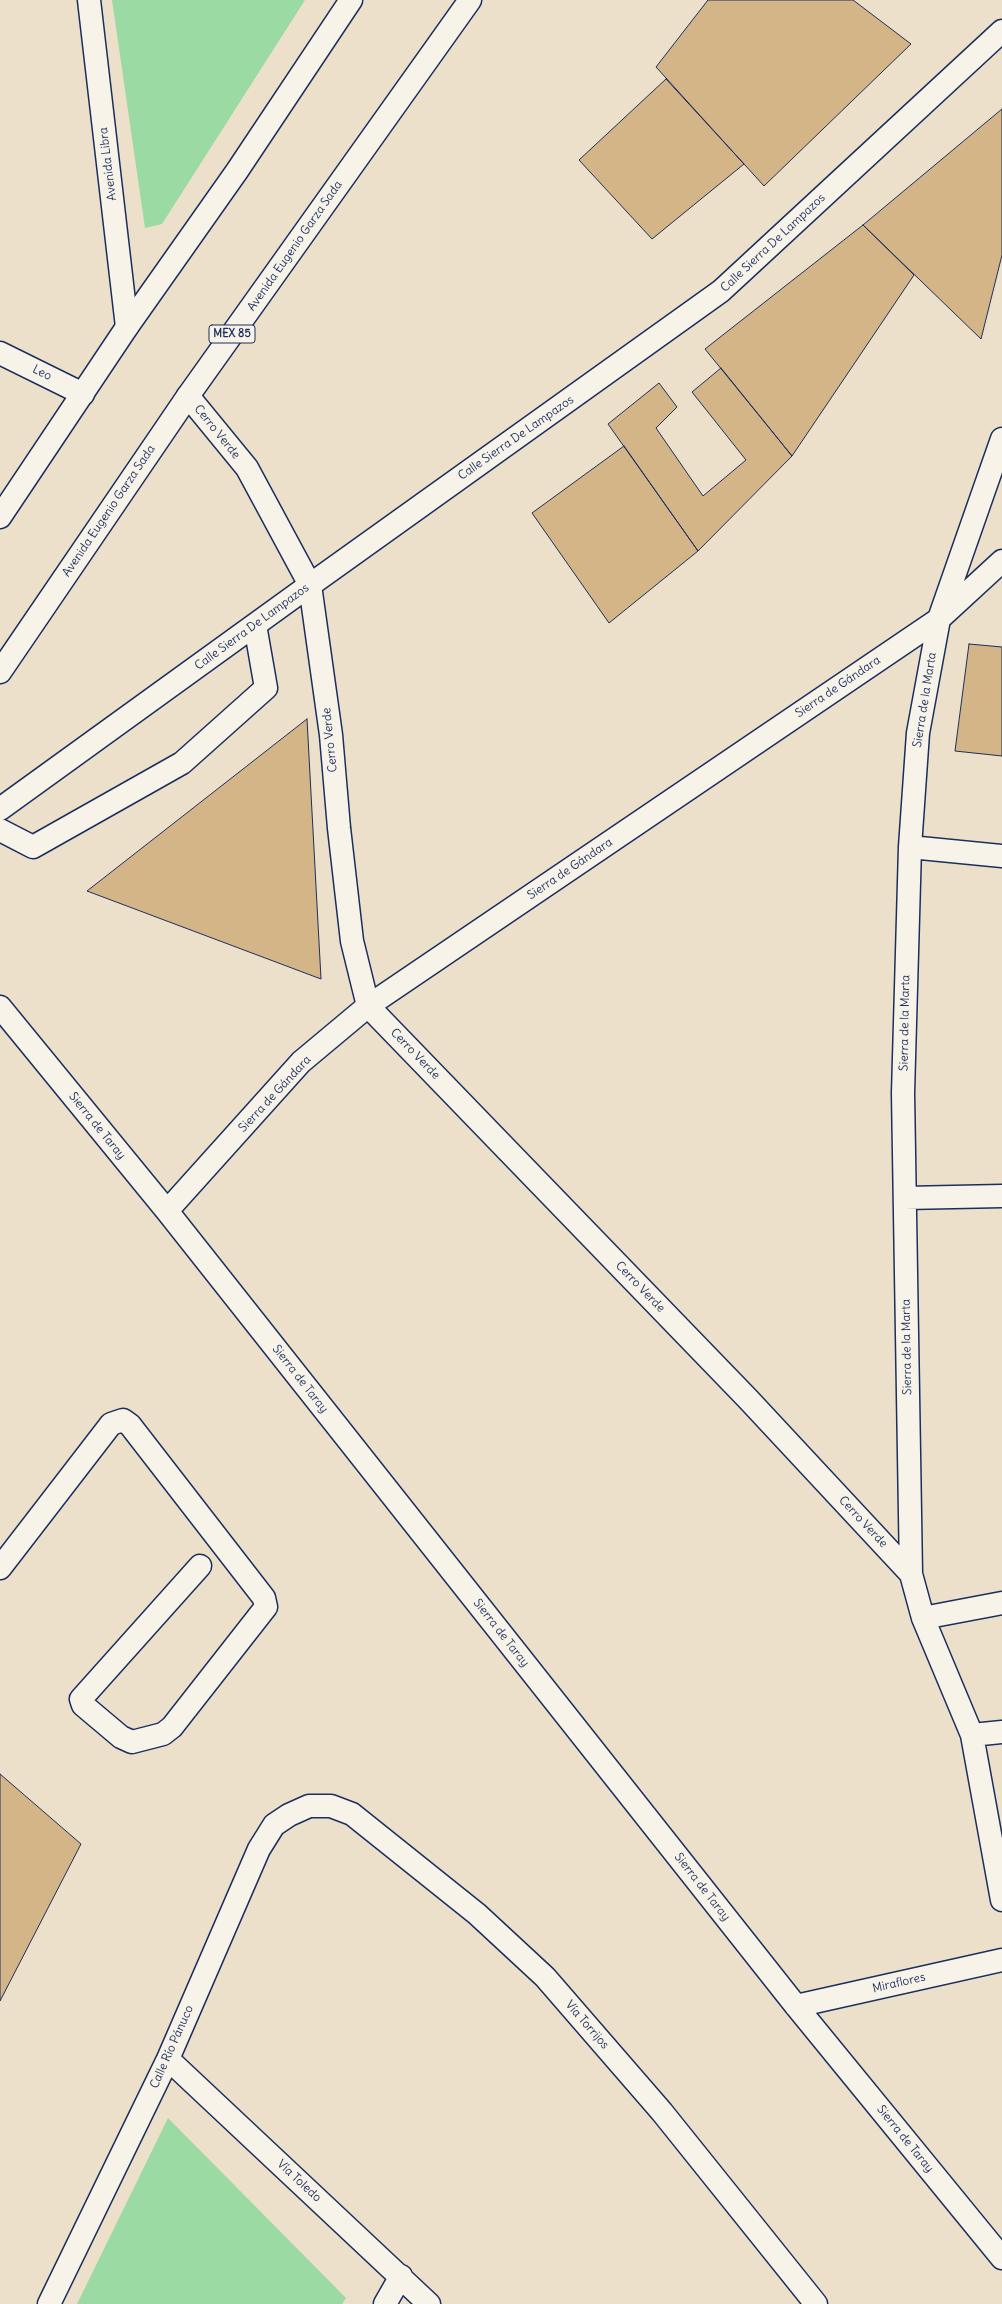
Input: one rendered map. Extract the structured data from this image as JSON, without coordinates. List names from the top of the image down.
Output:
{
  "streets": {
    "main road": [
      "Avenida Libra",
      "Calle Sierra De Lampazos",
      "Avenida Eugenio Garza Sada",
      "MEX 85",
      "Leo",
      "Cerro Verde",
      "Sierra de Gándara",
      "Sierra de la Marta",
      "Sierra de Taray",
      "Miraflores",
      "Vía Torrijos",
      "Calle Río Pánuco",
      "Vía Toledo"
    ]
  },
  "crossings": [
    ["Calle Sierra De Lampazos", "Cerro Verde"],
    ["Avenida Eugenio Garza Sada", "Cerro Verde"],
    ["Cerro Verde", "Sierra de Gándara"],
    ["Cerro Verde", "Sierra de la Marta"],
    ["Sierra de Gándara", "Sierra de la Marta"],
    ["Sierra de Gándara", "Sierra de Taray"],
    ["Sierra de Taray", "Miraflores"],
    ["Vía Torrijos", "Calle Río Pánuco"],
    ["Calle Río Pánuco", "Vía Toledo"]
  ]
}
